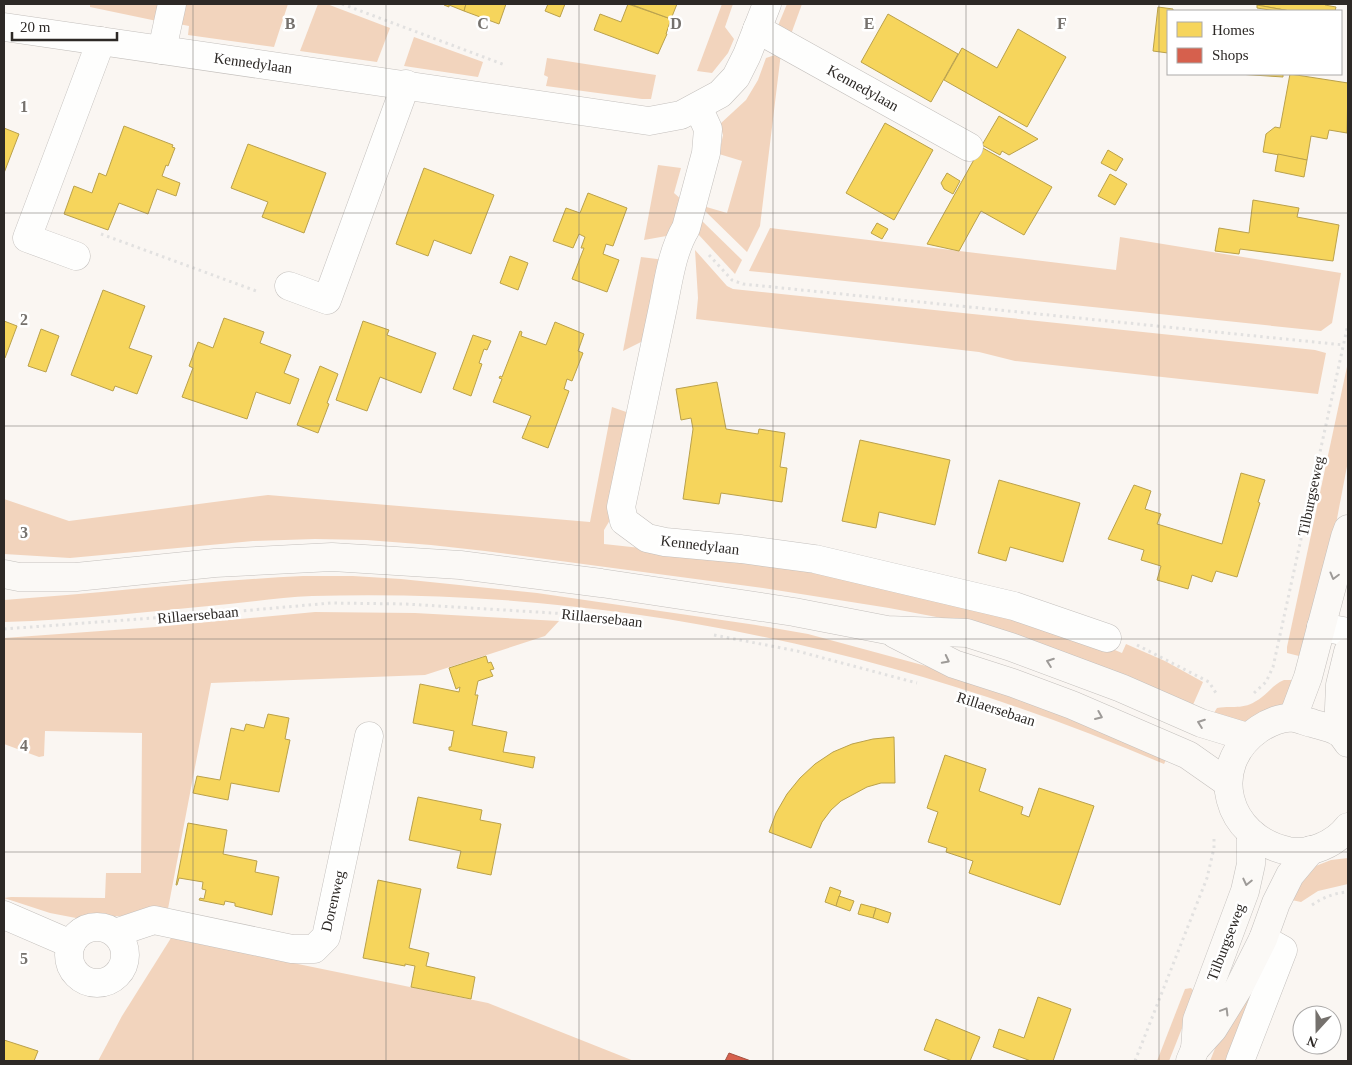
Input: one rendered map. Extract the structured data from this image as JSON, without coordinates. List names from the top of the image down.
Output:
{
  "streets": {
    "street": [
      "Kennedylaan",
      "Tilburgseweg",
      "Rillaersebaan",
      "Dorenweg"
    ]
  },
  "legend": ["Homes", "Shops"],
  "scale_bar": "20 m",
  "north": "bottom",
  "grid": {
    "columns": [
      "B",
      "C",
      "D",
      "E",
      "F"
    ],
    "rows": [
      "1",
      "2",
      "3",
      "4",
      "5"
    ]
  }
}
